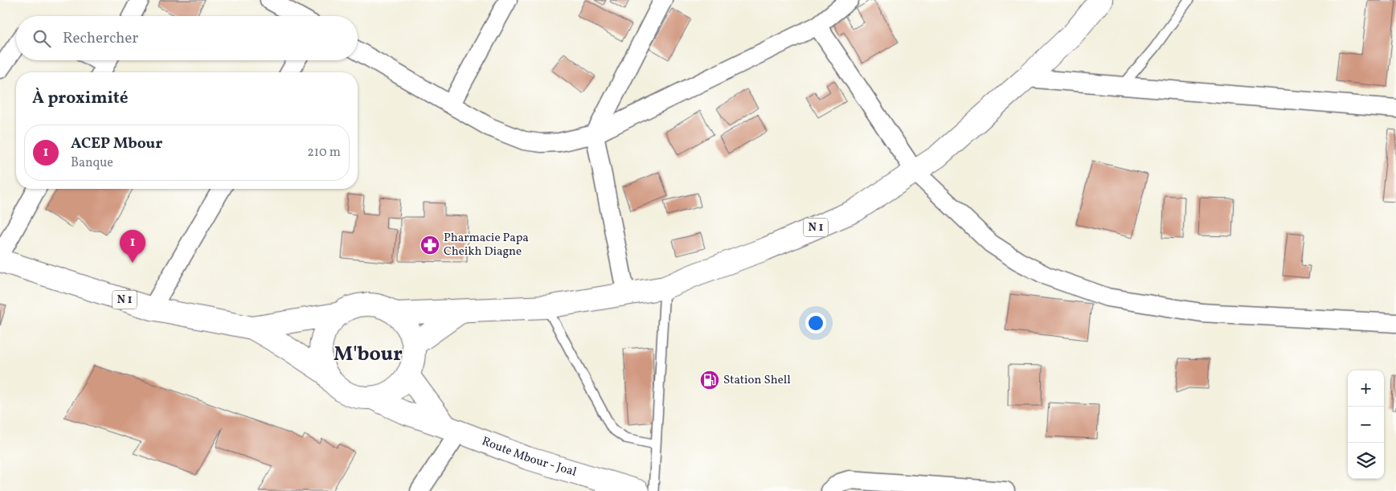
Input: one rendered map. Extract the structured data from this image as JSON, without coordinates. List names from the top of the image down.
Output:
{
  "streets": {
    "main road": ["N 1", "Route Mbour - Joal"]
  },
  "crossings": [
    ["N 1", "Route Mbour - Joal"]
  ],
  "districts": ["M'bour"],
  "places": {
    "pharmacy": ["Pharmacie Papa Cheikh Diagne"],
    "fuel station": ["Station Shell"]
  },
  "page": {
    "search": "Rechercher",
    "heading": "À proximité",
    "list": [
      {
        "mark": "1",
        "name": "ACEP Mbour",
        "note": "Banque",
        "value": "210 m"
      }
    ],
    "pins": "1",
    "map_buttons": ["+", "−"]
  }
}
